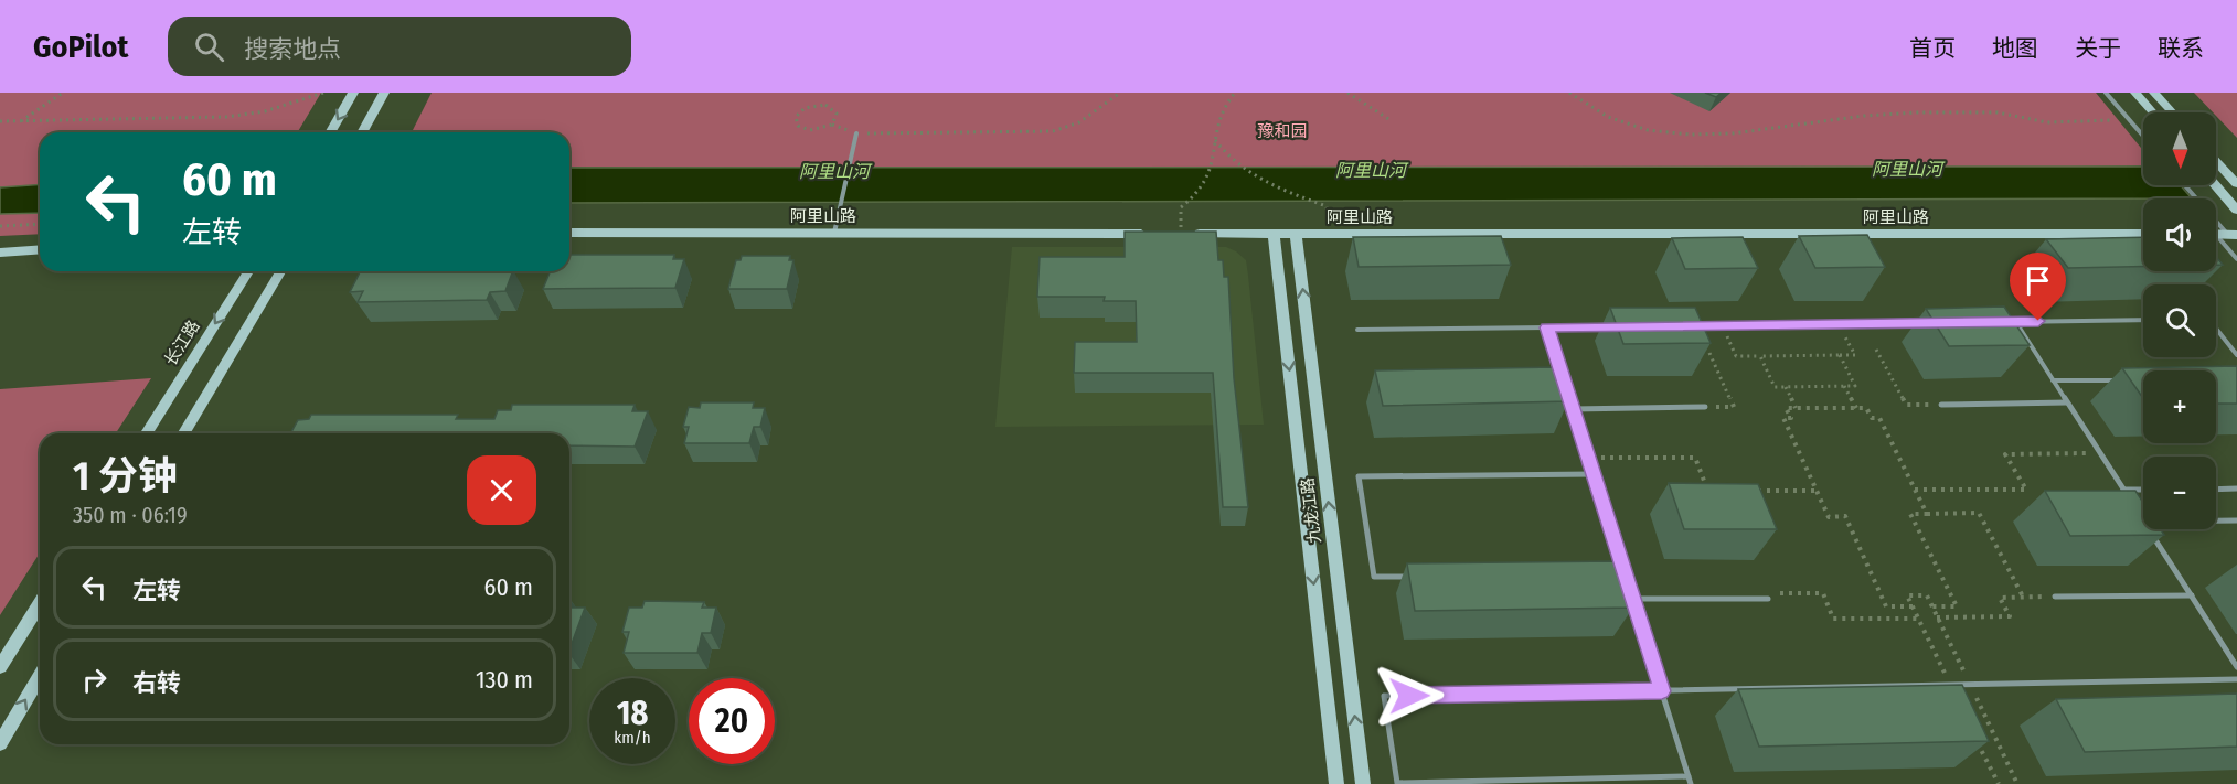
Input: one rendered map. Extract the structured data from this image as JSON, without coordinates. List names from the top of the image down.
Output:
{
  "streets": {
    "street": ["阿里山路", "长江路", "九龙江路"]
  },
  "crossings": [
    ["阿里山路", "九龙江路"]
  ],
  "water": ["阿里山河"],
  "parks": ["豫和园"],
  "north": "bottom",
  "page": {
    "header": "GoPilot",
    "search": "搜索地点",
    "nav": [
      "首页",
      "地图",
      "关于",
      "联系"
    ],
    "map_buttons": ["+", "−"],
    "turn": ["60 m", "左转"],
    "heading": ["1 分钟", "350 m · 06:19"],
    "list": [
      {
        "name": "左转",
        "value": "60 m"
      },
      {
        "name": "右转",
        "value": "130 m"
      }
    ],
    "speed": "18 km/h",
    "limit": "20"
  }
}
